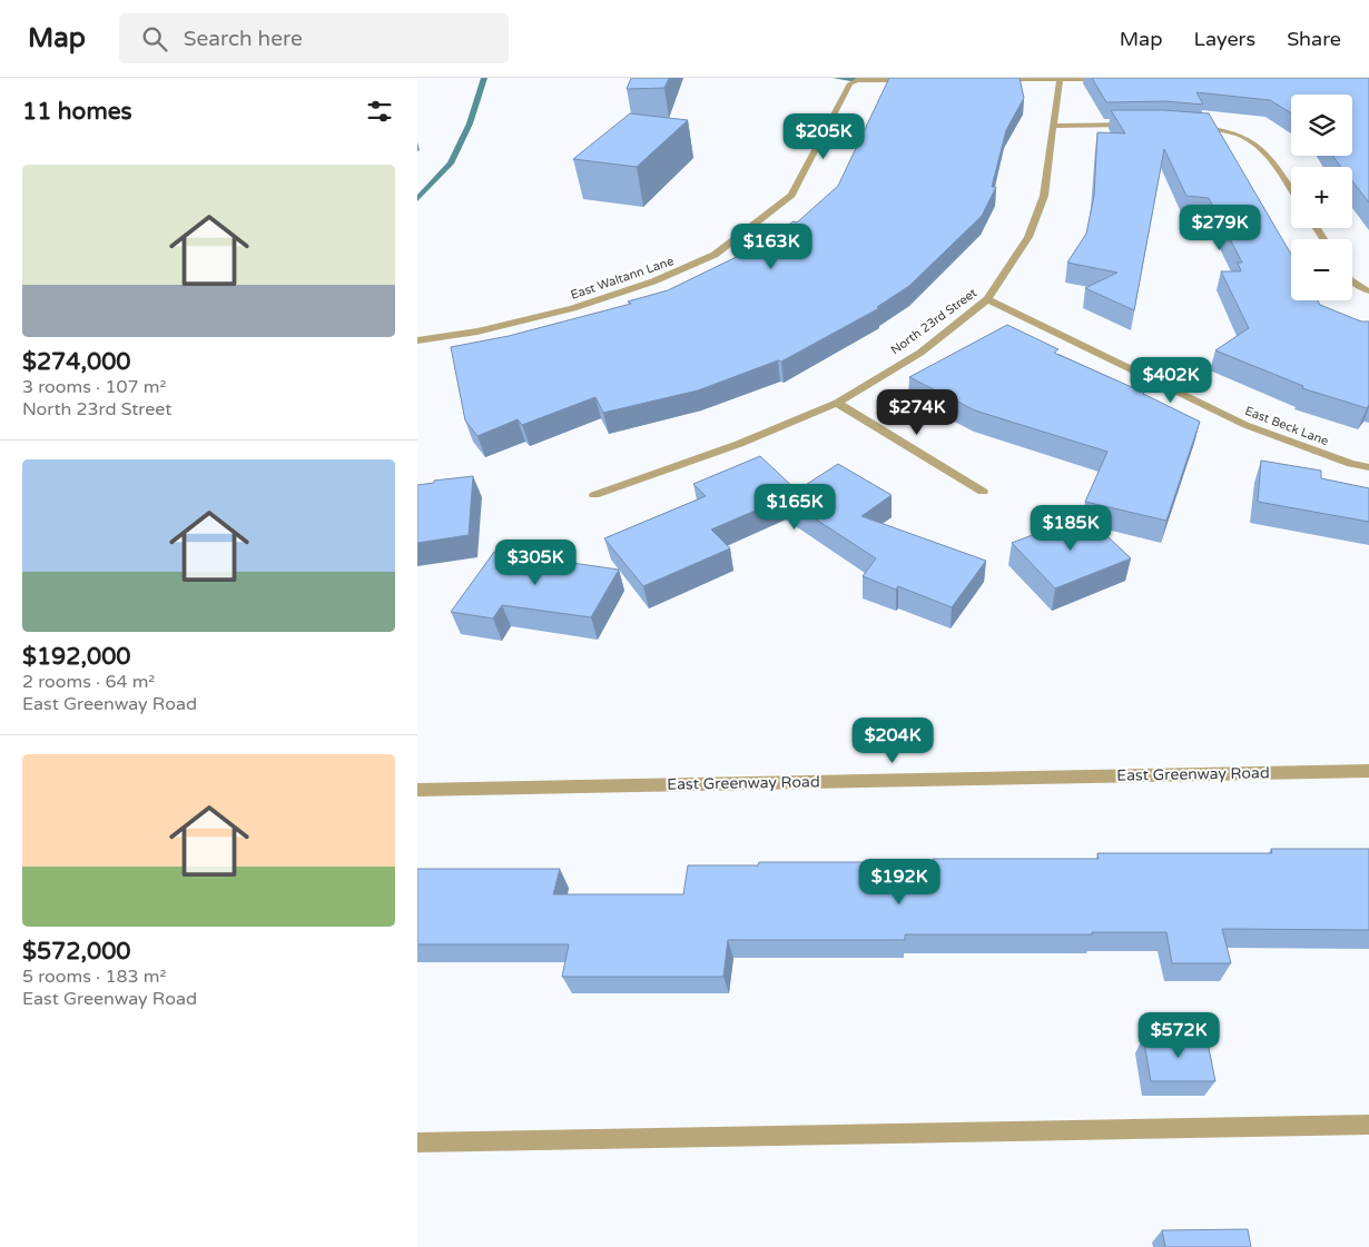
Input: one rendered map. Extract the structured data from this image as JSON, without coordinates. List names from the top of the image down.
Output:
{
  "streets": {
    "street": [
      "East Waltann Lane",
      "North 23rd Street",
      "East Beck Lane",
      "East Greenway Road"
    ]
  },
  "crossings": [
    ["North 23rd Street", "East Beck Lane"]
  ],
  "page": {
    "header": "Map",
    "search": "Search here",
    "nav": ["Map", "Layers", "Share"],
    "heading": "11 homes",
    "map_buttons": ["+", "−"],
    "price": [
      "$205K",
      "$279K",
      "$163K",
      "$402K",
      "$274K",
      "$165K",
      "$185K",
      "$305K",
      "$204K",
      "$192K",
      "$572K"
    ],
    "list": [
      {
        "name": "$274,000",
        "note": "3 rooms · 107 m² · North 23rd Street"
      },
      {
        "name": "$192,000",
        "note": "2 rooms · 64 m² · East Greenway Road"
      },
      {
        "name": "$572,000",
        "note": "5 rooms · 183 m² · East Greenway Road"
      }
    ]
  }
}
